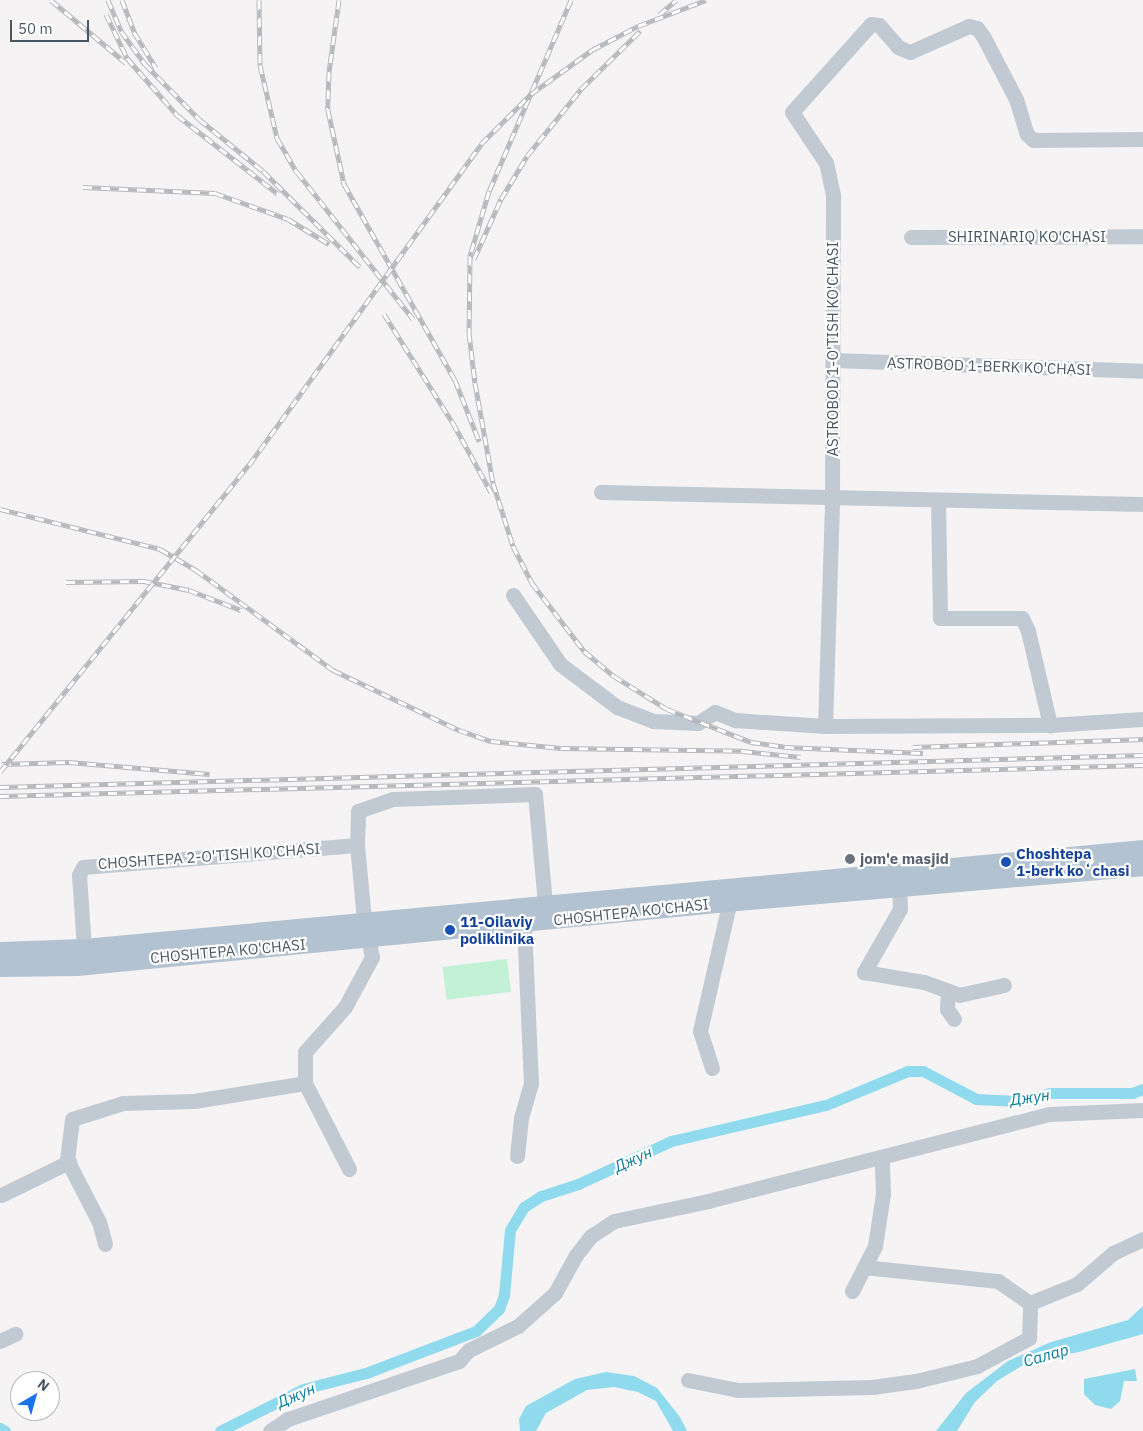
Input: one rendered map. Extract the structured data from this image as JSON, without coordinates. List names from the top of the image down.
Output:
{
  "streets": {
    "main road": ["CHOSHTEPA KO'CHASI"],
    "street": [
      "SHIRINARIQ KO'CHASI",
      "ASTROBOD 1-O'TISH KO'CHASI",
      "ASTROBOD 1-BERK KO'CHASI",
      "CHOSHTEPA 2-O'TISH KO'CHASI"
    ]
  },
  "crossings": [
    ["ASTROBOD 1-O'TISH KO'CHASI", "ASTROBOD 1-BERK KO'CHASI"],
    ["CHOSHTEPA 2-O'TISH KO'CHASI", "CHOSHTEPA KO'CHASI"]
  ],
  "water": ["Джун", "Салар"],
  "places": ["jom'e masjid", "Choshtepa 1-berk koʻchasi", "11-Oilaviy poliklinika"],
  "scale_bar": "50 m",
  "north": "top right"
}
